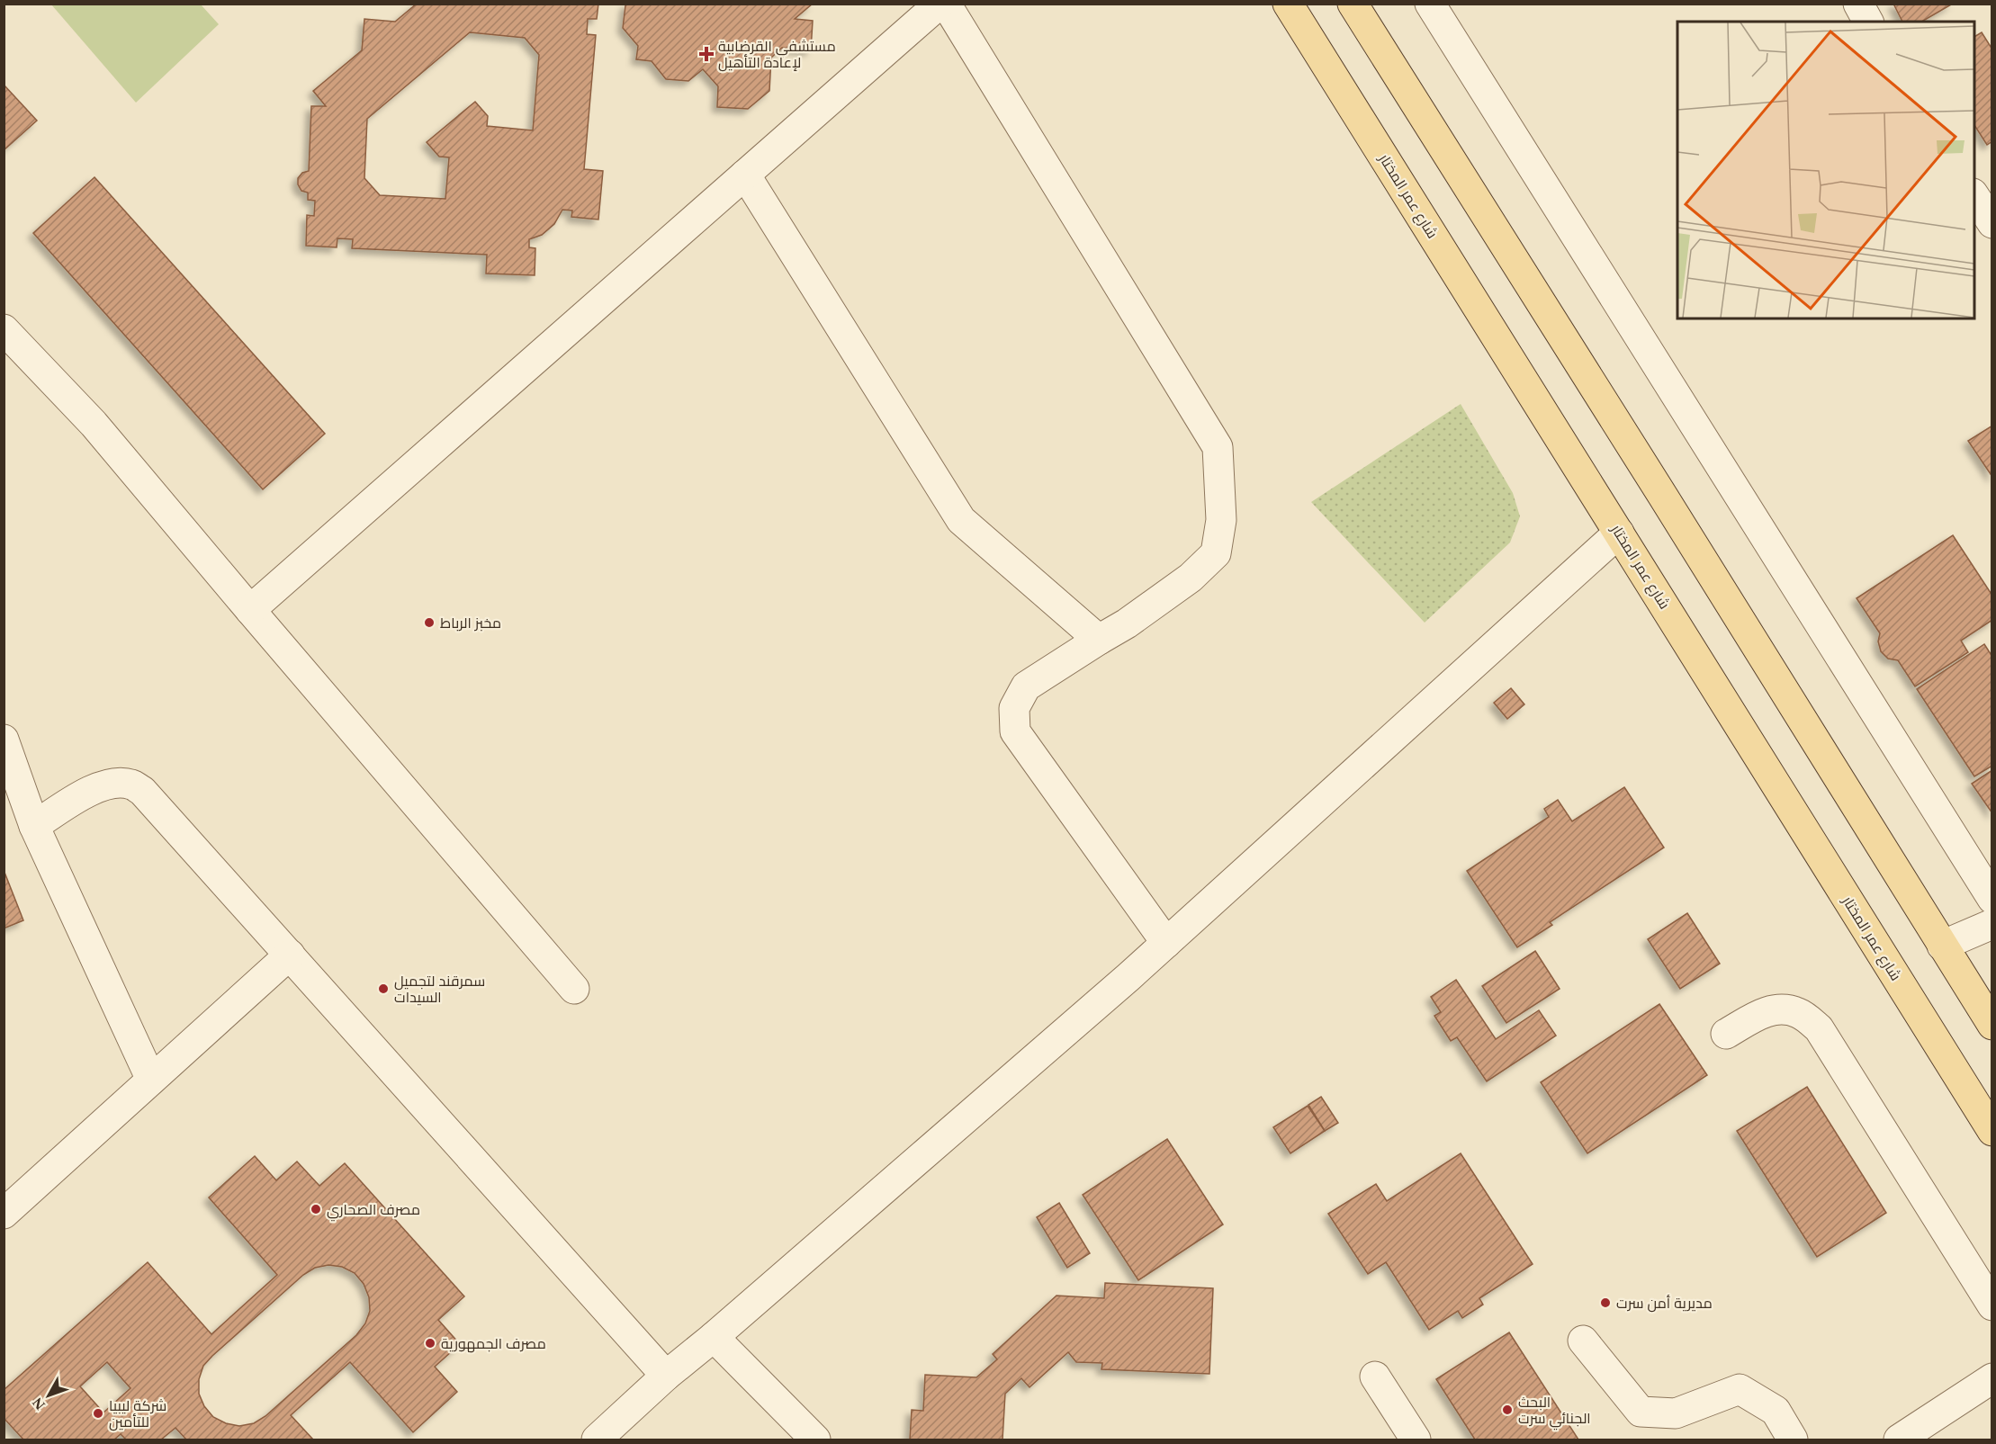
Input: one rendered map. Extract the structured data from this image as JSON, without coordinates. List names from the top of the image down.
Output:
{
  "streets": {
    "main road": ["شارع عمر المختار"]
  },
  "places": {
    "health": ["مستشفي القرضابية لإعادة التأهيل"],
    "other": [
      "مخبز الرباط",
      "سمرقند لتجميل السيدات",
      "مصرف الصحاري",
      "مديرية أمن سرت",
      "مصرف الجمهورية",
      "البحث الجنائي سرت",
      "شركة ليبيا للتأمين"
    ]
  },
  "north": "bottom left"
}
